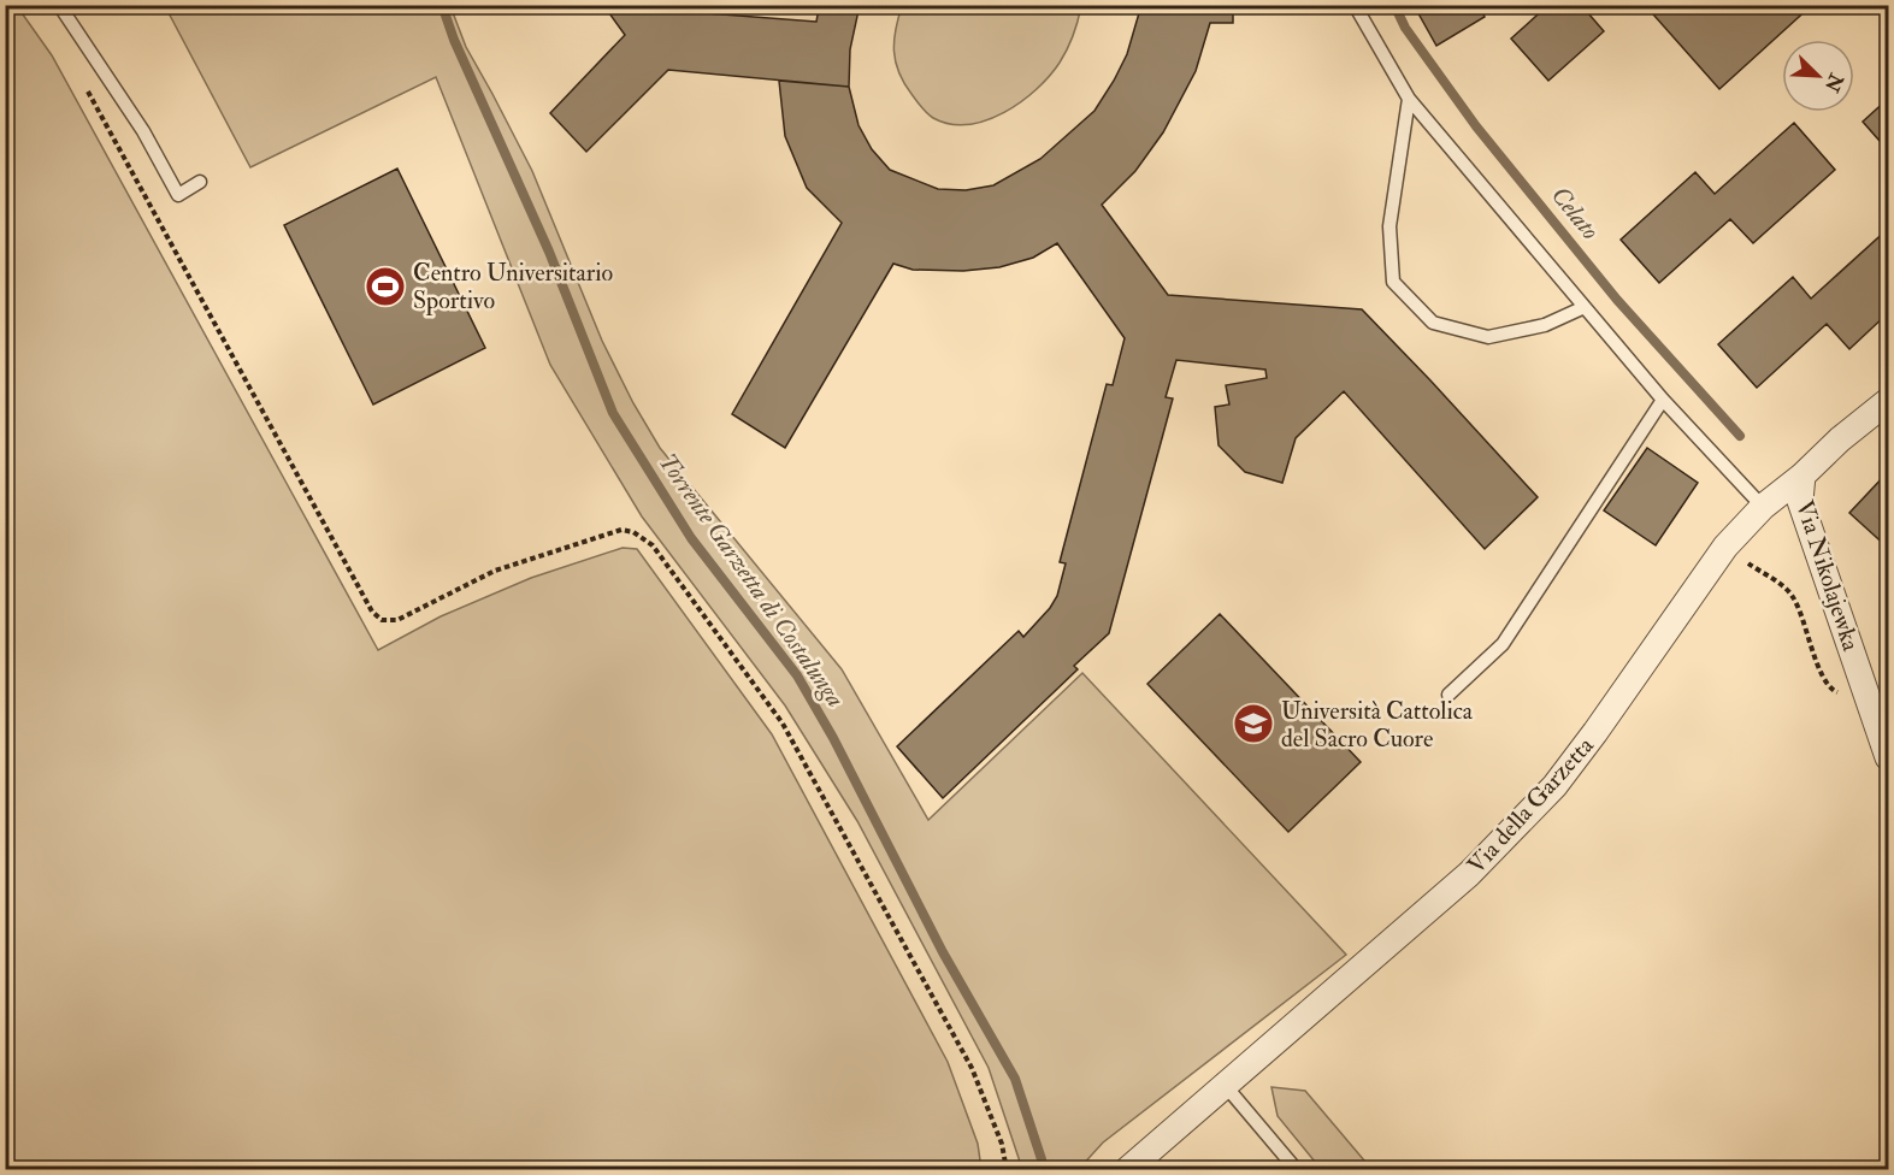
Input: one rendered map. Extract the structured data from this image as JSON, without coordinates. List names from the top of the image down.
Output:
{
  "streets": {
    "street": ["Via Nikolajewka", "Via della Garzetta"]
  },
  "crossings": [
    ["Via Nikolajewka", "Via della Garzetta"]
  ],
  "water": ["Celato", "Torrente Garzetta di Costalunga"],
  "places": {
    "sports": ["Centro Universitario Sportivo"],
    "school or university": ["Università Cattolica del Sacro Cuore"]
  },
  "north": "bottom right"
}
